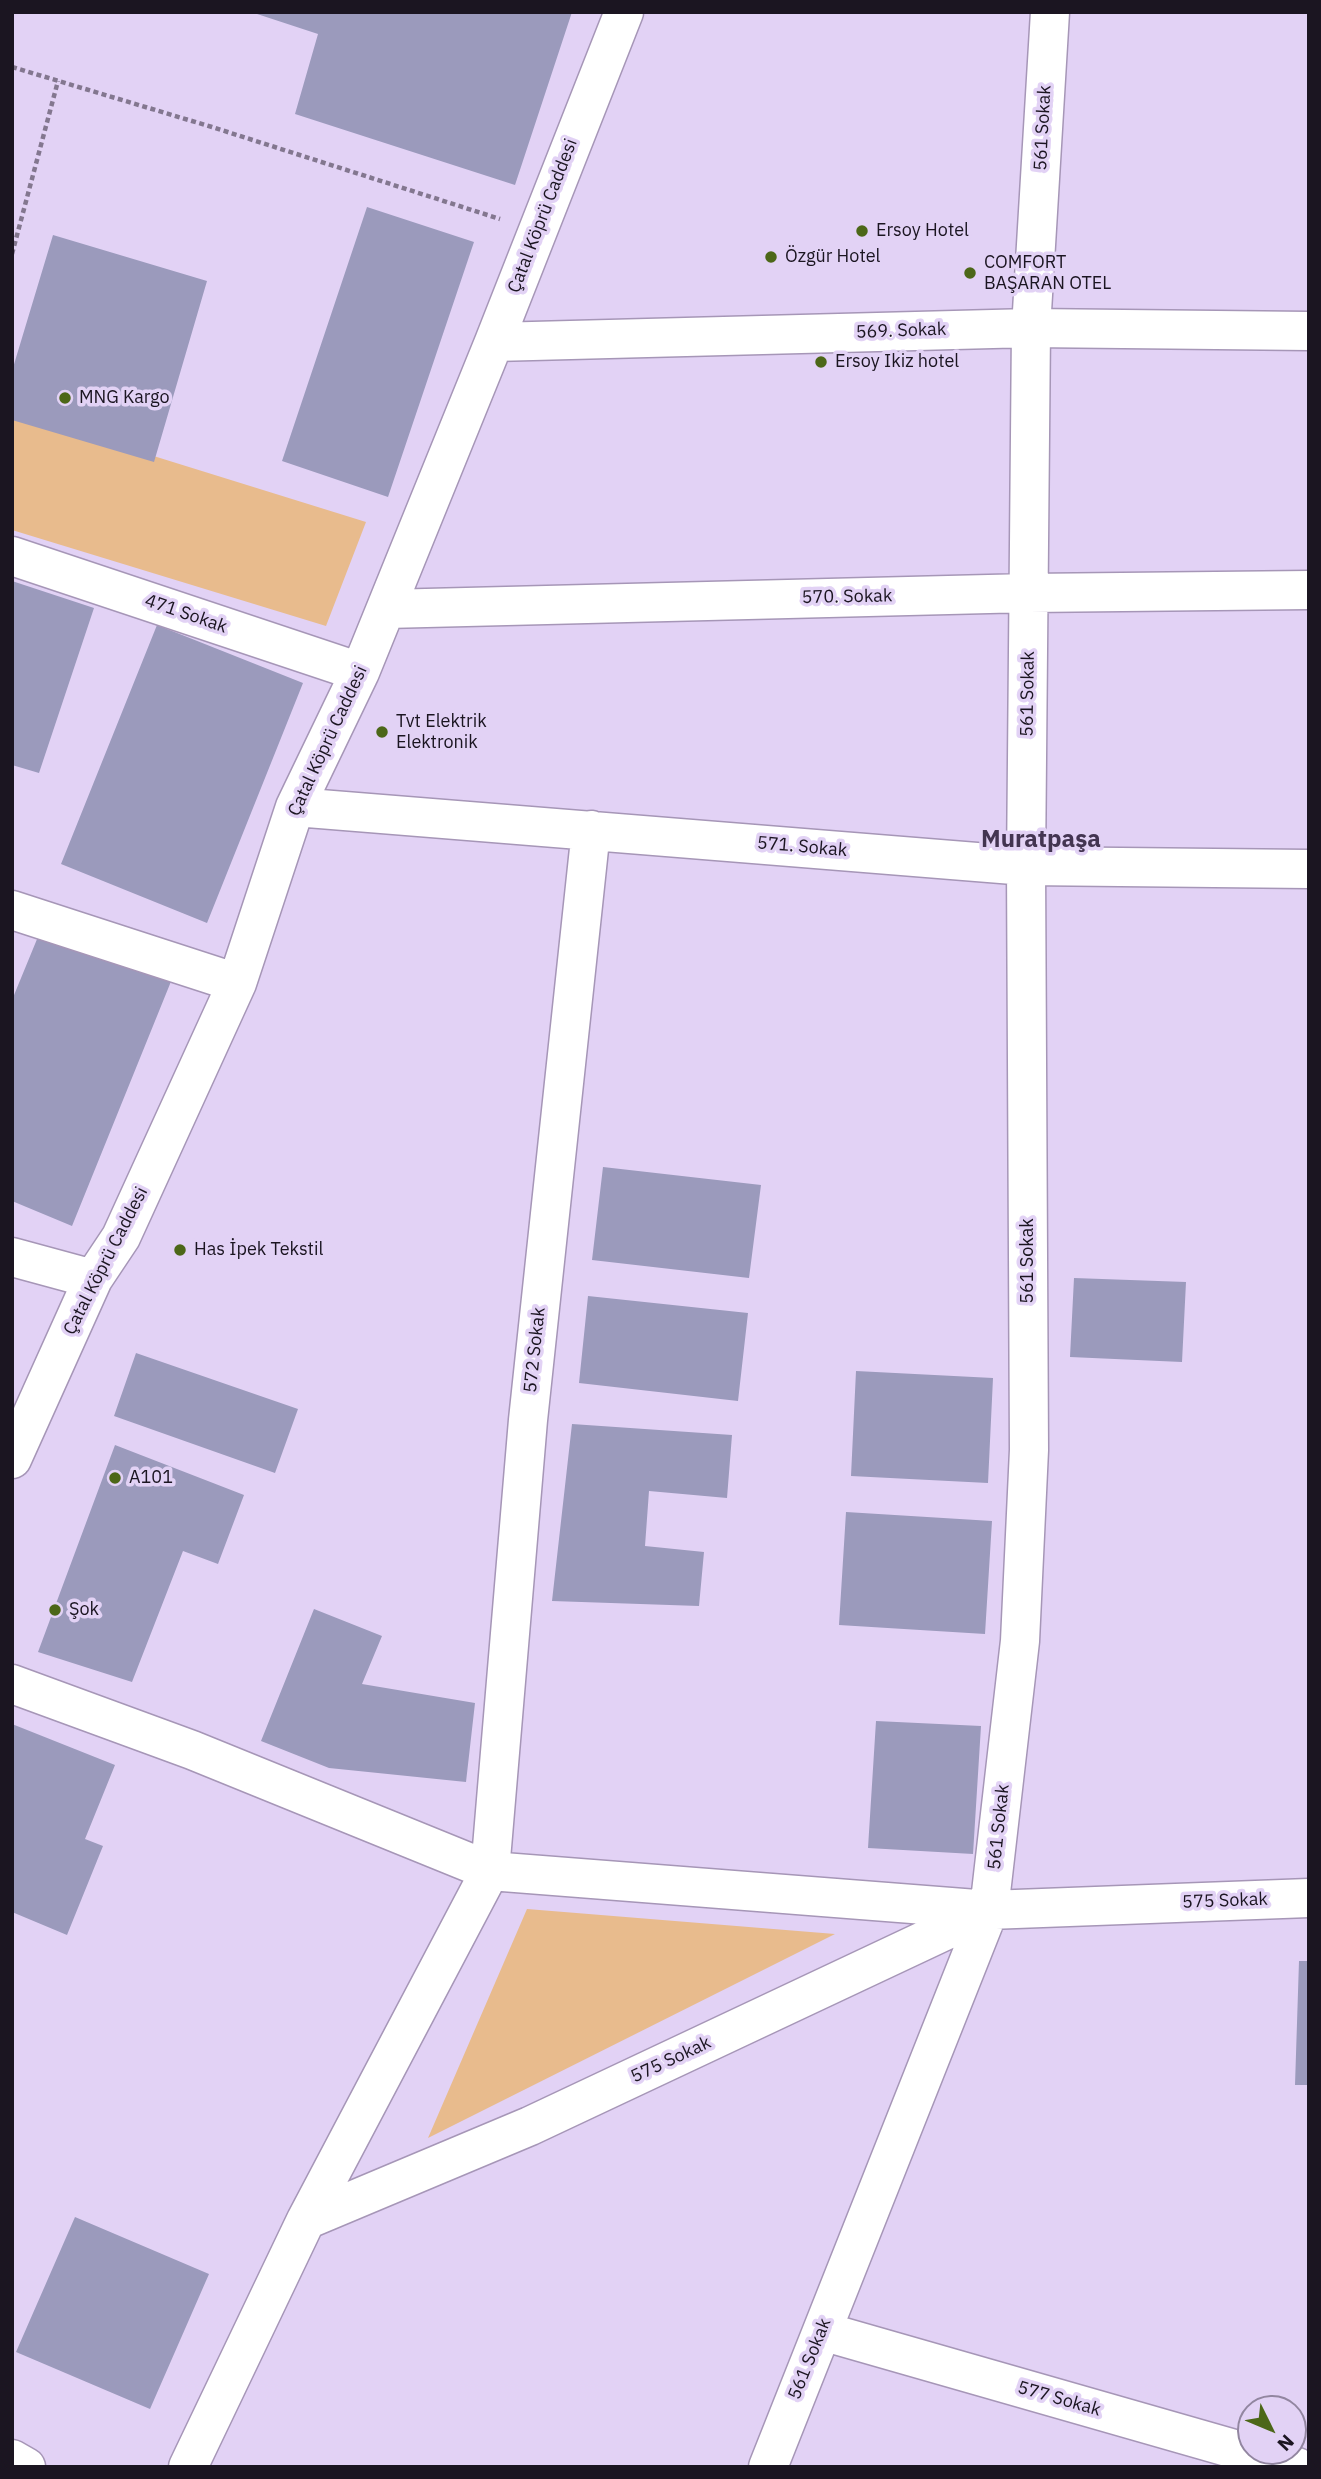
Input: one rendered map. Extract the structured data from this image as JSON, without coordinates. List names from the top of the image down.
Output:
{
  "streets": {
    "street": [
      "561 Sokak",
      "Çatal Köprü Caddesi",
      "569. Sokak",
      "570. Sokak",
      "471 Sokak",
      "571. Sokak",
      "572 Sokak",
      "575 Sokak",
      "577 Sokak"
    ]
  },
  "crossings": [
    ["561 Sokak", "569. Sokak"],
    ["561 Sokak", "570. Sokak"],
    ["561 Sokak", "571. Sokak"],
    ["561 Sokak", "575 Sokak"],
    ["561 Sokak", "577 Sokak"],
    ["Çatal Köprü Caddesi", "569. Sokak"],
    ["Çatal Köprü Caddesi", "570. Sokak"],
    ["Çatal Köprü Caddesi", "471 Sokak"],
    ["Çatal Köprü Caddesi", "571. Sokak"],
    ["571. Sokak", "572 Sokak"]
  ],
  "districts": ["Muratpaşa"],
  "places": [
    "Ersoy Hotel",
    "Özgür Hotel",
    "COMFORT BAŞARAN OTEL",
    "Ersoy Ikiz hotel",
    "MNG Kargo",
    "Tvt Elektrik Elektronik",
    "Has İpek Tekstil",
    "A101",
    "Şok"
  ],
  "north": "bottom right"
}
